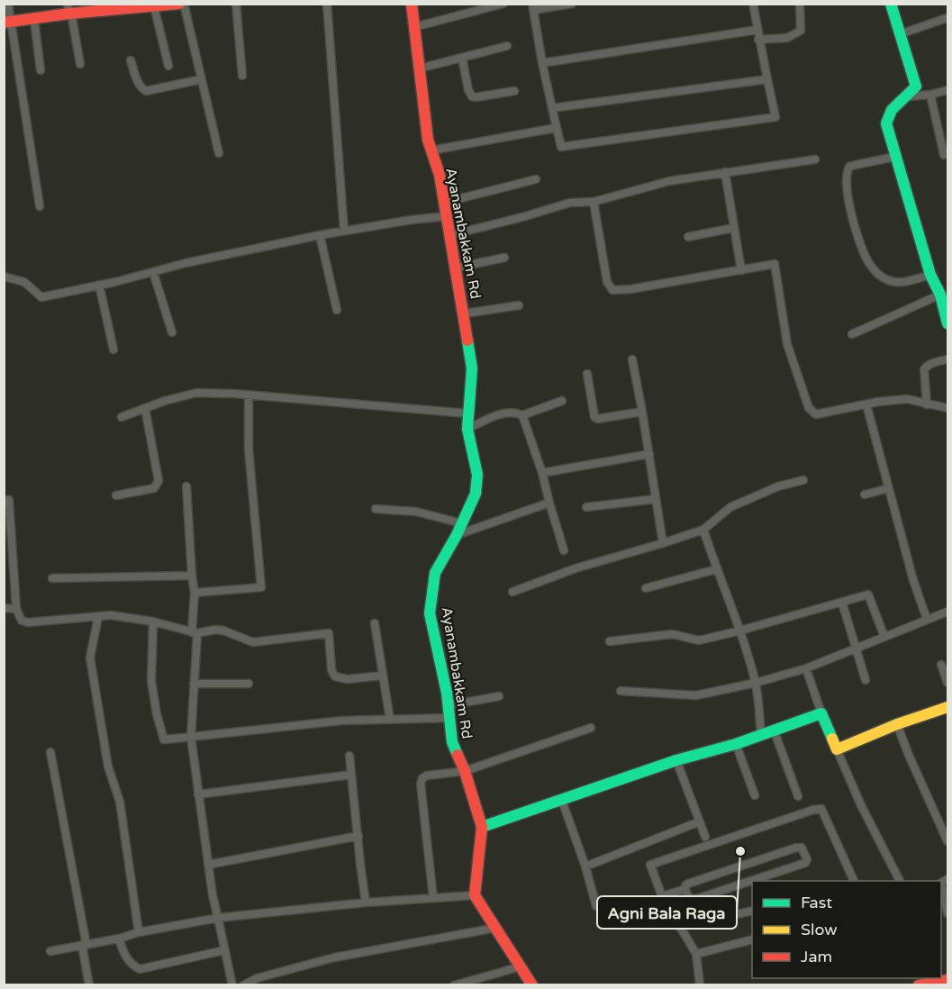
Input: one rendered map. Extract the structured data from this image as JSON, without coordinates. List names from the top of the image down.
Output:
{
  "streets": {
    "street": ["Ayanambakkam Rd"]
  },
  "places": ["Agni Bala Raga"],
  "legend": ["Fast", "Slow", "Jam"]
}
